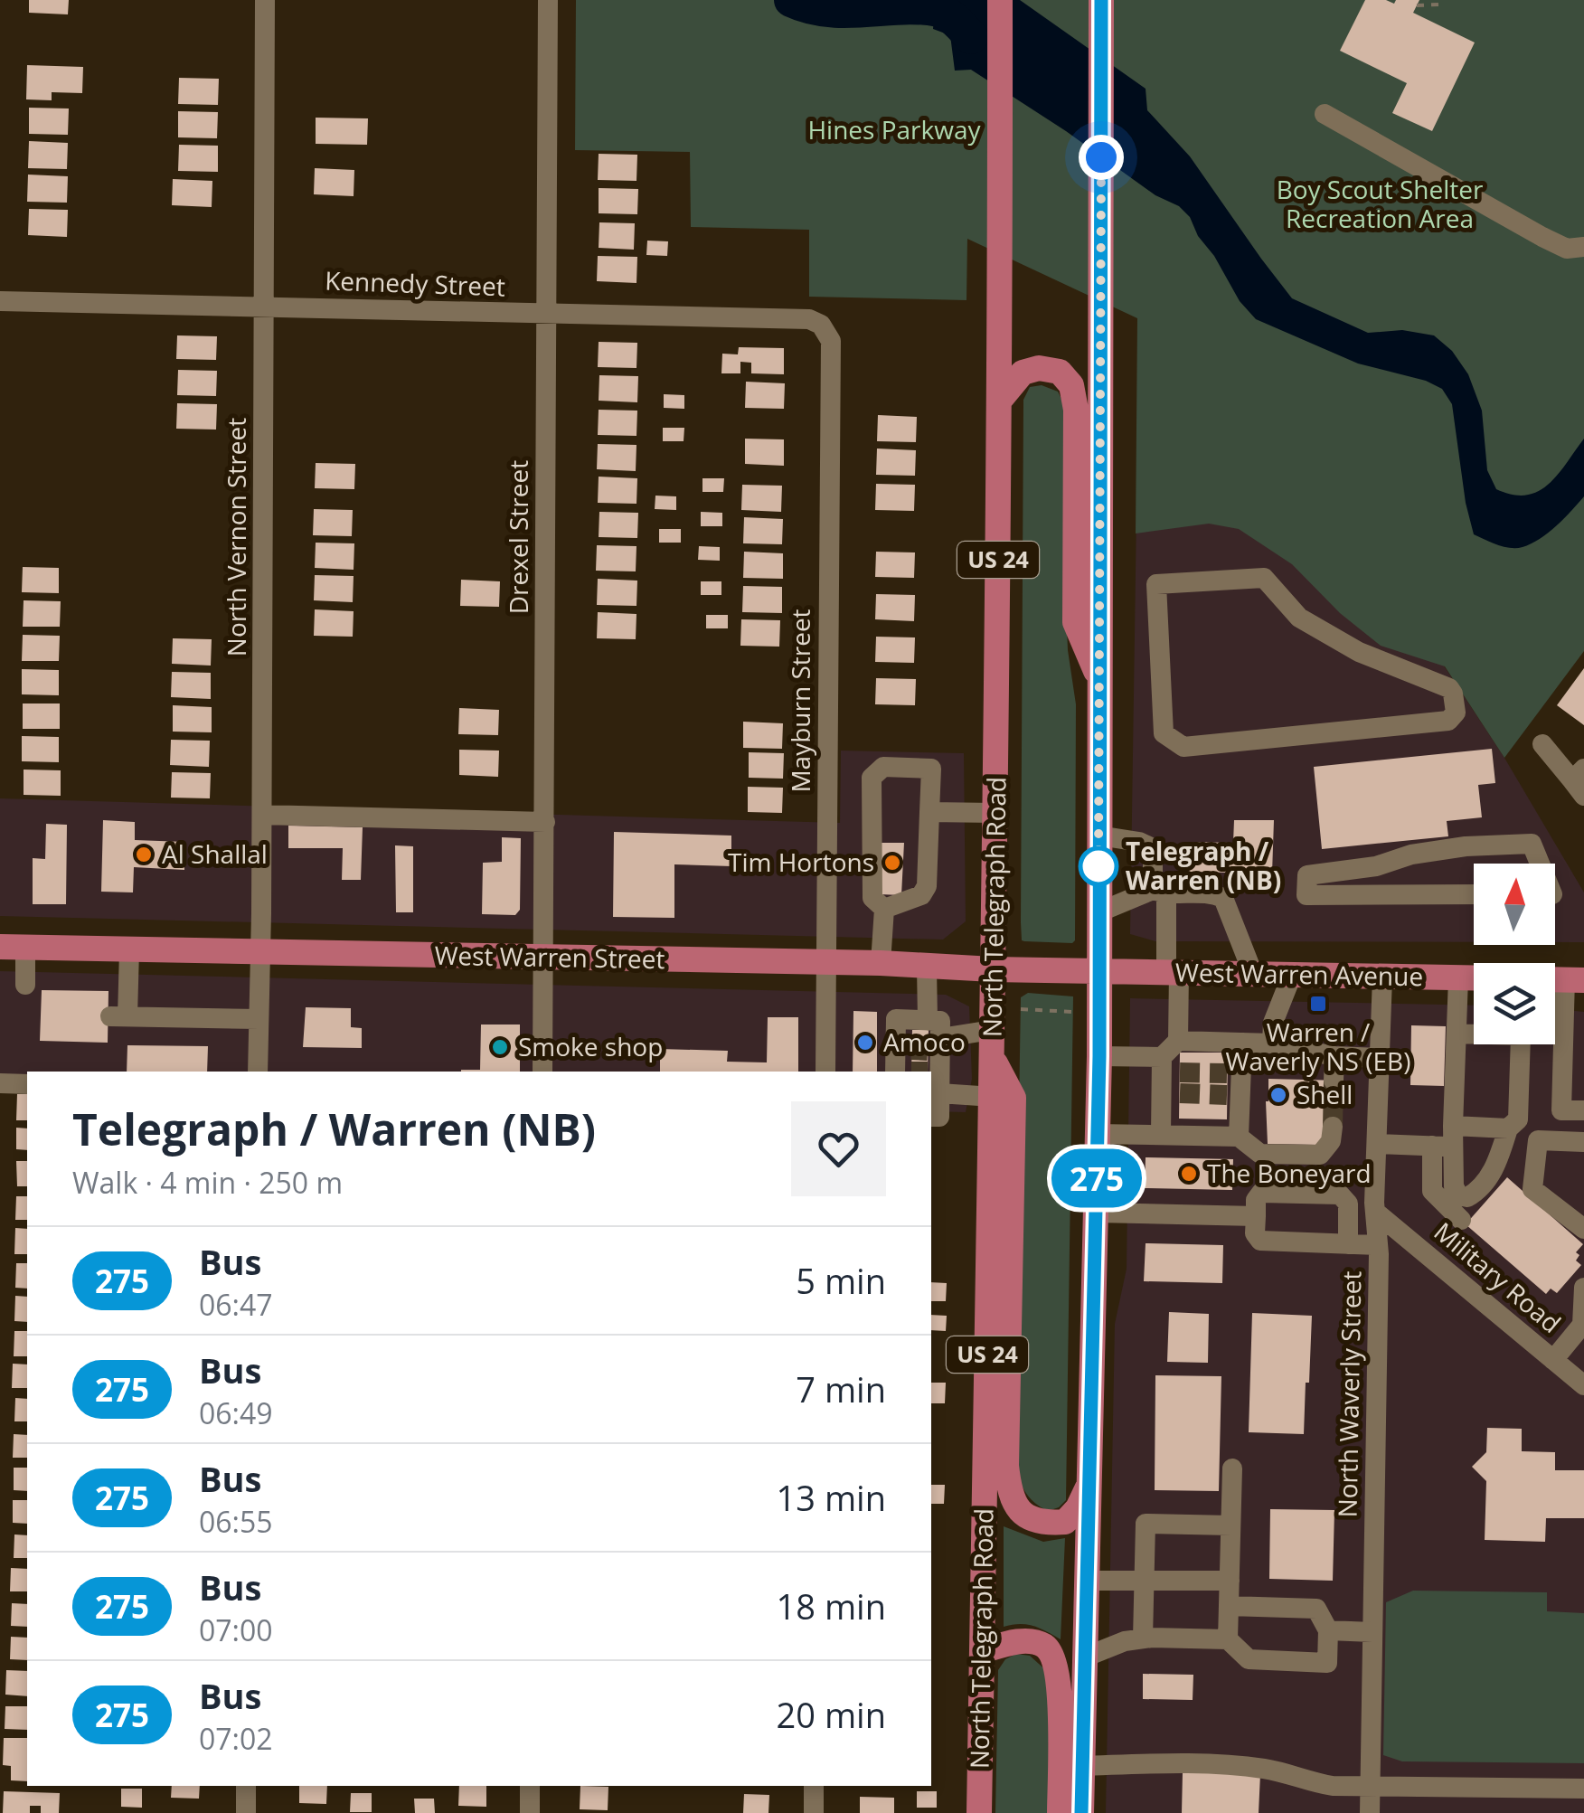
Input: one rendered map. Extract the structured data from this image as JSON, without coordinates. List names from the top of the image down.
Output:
{
  "streets": {
    "main road": [
      "US 24",
      "North Telegraph Road",
      "West Warren Street",
      "West Warren Avenue"
    ],
    "street": [
      "Kennedy Street",
      "North Vernon Street",
      "Drexel Street",
      "Mayburn Street",
      "Military Road",
      "North Waverly Street"
    ]
  },
  "crossings": [
    ["Kennedy Street", "North Vernon Street"],
    ["Kennedy Street", "Drexel Street"],
    ["Kennedy Street", "Mayburn Street"],
    ["North Vernon Street", "West Warren Street"],
    ["Drexel Street", "West Warren Street"],
    ["Mayburn Street", "West Warren Street"],
    ["North Telegraph Road", "West Warren Street"],
    ["West Warren Street", "West Warren Avenue"],
    ["West Warren Avenue", "North Waverly Street"],
    ["Military Road", "North Waverly Street"]
  ],
  "parks": ["Hines Parkway", "Boy Scout Shelter Recreation Area"],
  "places": {
    "other": [
      "Al Shallal",
      "Tim Hortons",
      "Telegraph / Warren (NB)",
      "Amoco",
      "Smoke shop",
      "Shell",
      "The Boneyard"
    ],
    "transit": ["Warren / Waverly NS (EB)"]
  },
  "lines": ["bus line 275"],
  "north": "top",
  "page": {
    "on_map": "275",
    "heading": ["Telegraph / Warren (NB)", "Walk · 4 min · 250 m"],
    "list": [
      {
        "mark": "275",
        "name": "Bus",
        "note": "06:47",
        "value": "5 min"
      },
      {
        "mark": "275",
        "name": "Bus",
        "note": "06:49",
        "value": "7 min"
      },
      {
        "mark": "275",
        "name": "Bus",
        "note": "06:55",
        "value": "13 min"
      },
      {
        "mark": "275",
        "name": "Bus",
        "note": "07:00",
        "value": "18 min"
      },
      {
        "mark": "275",
        "name": "Bus",
        "note": "07:02",
        "value": "20 min"
      }
    ]
  }
}
